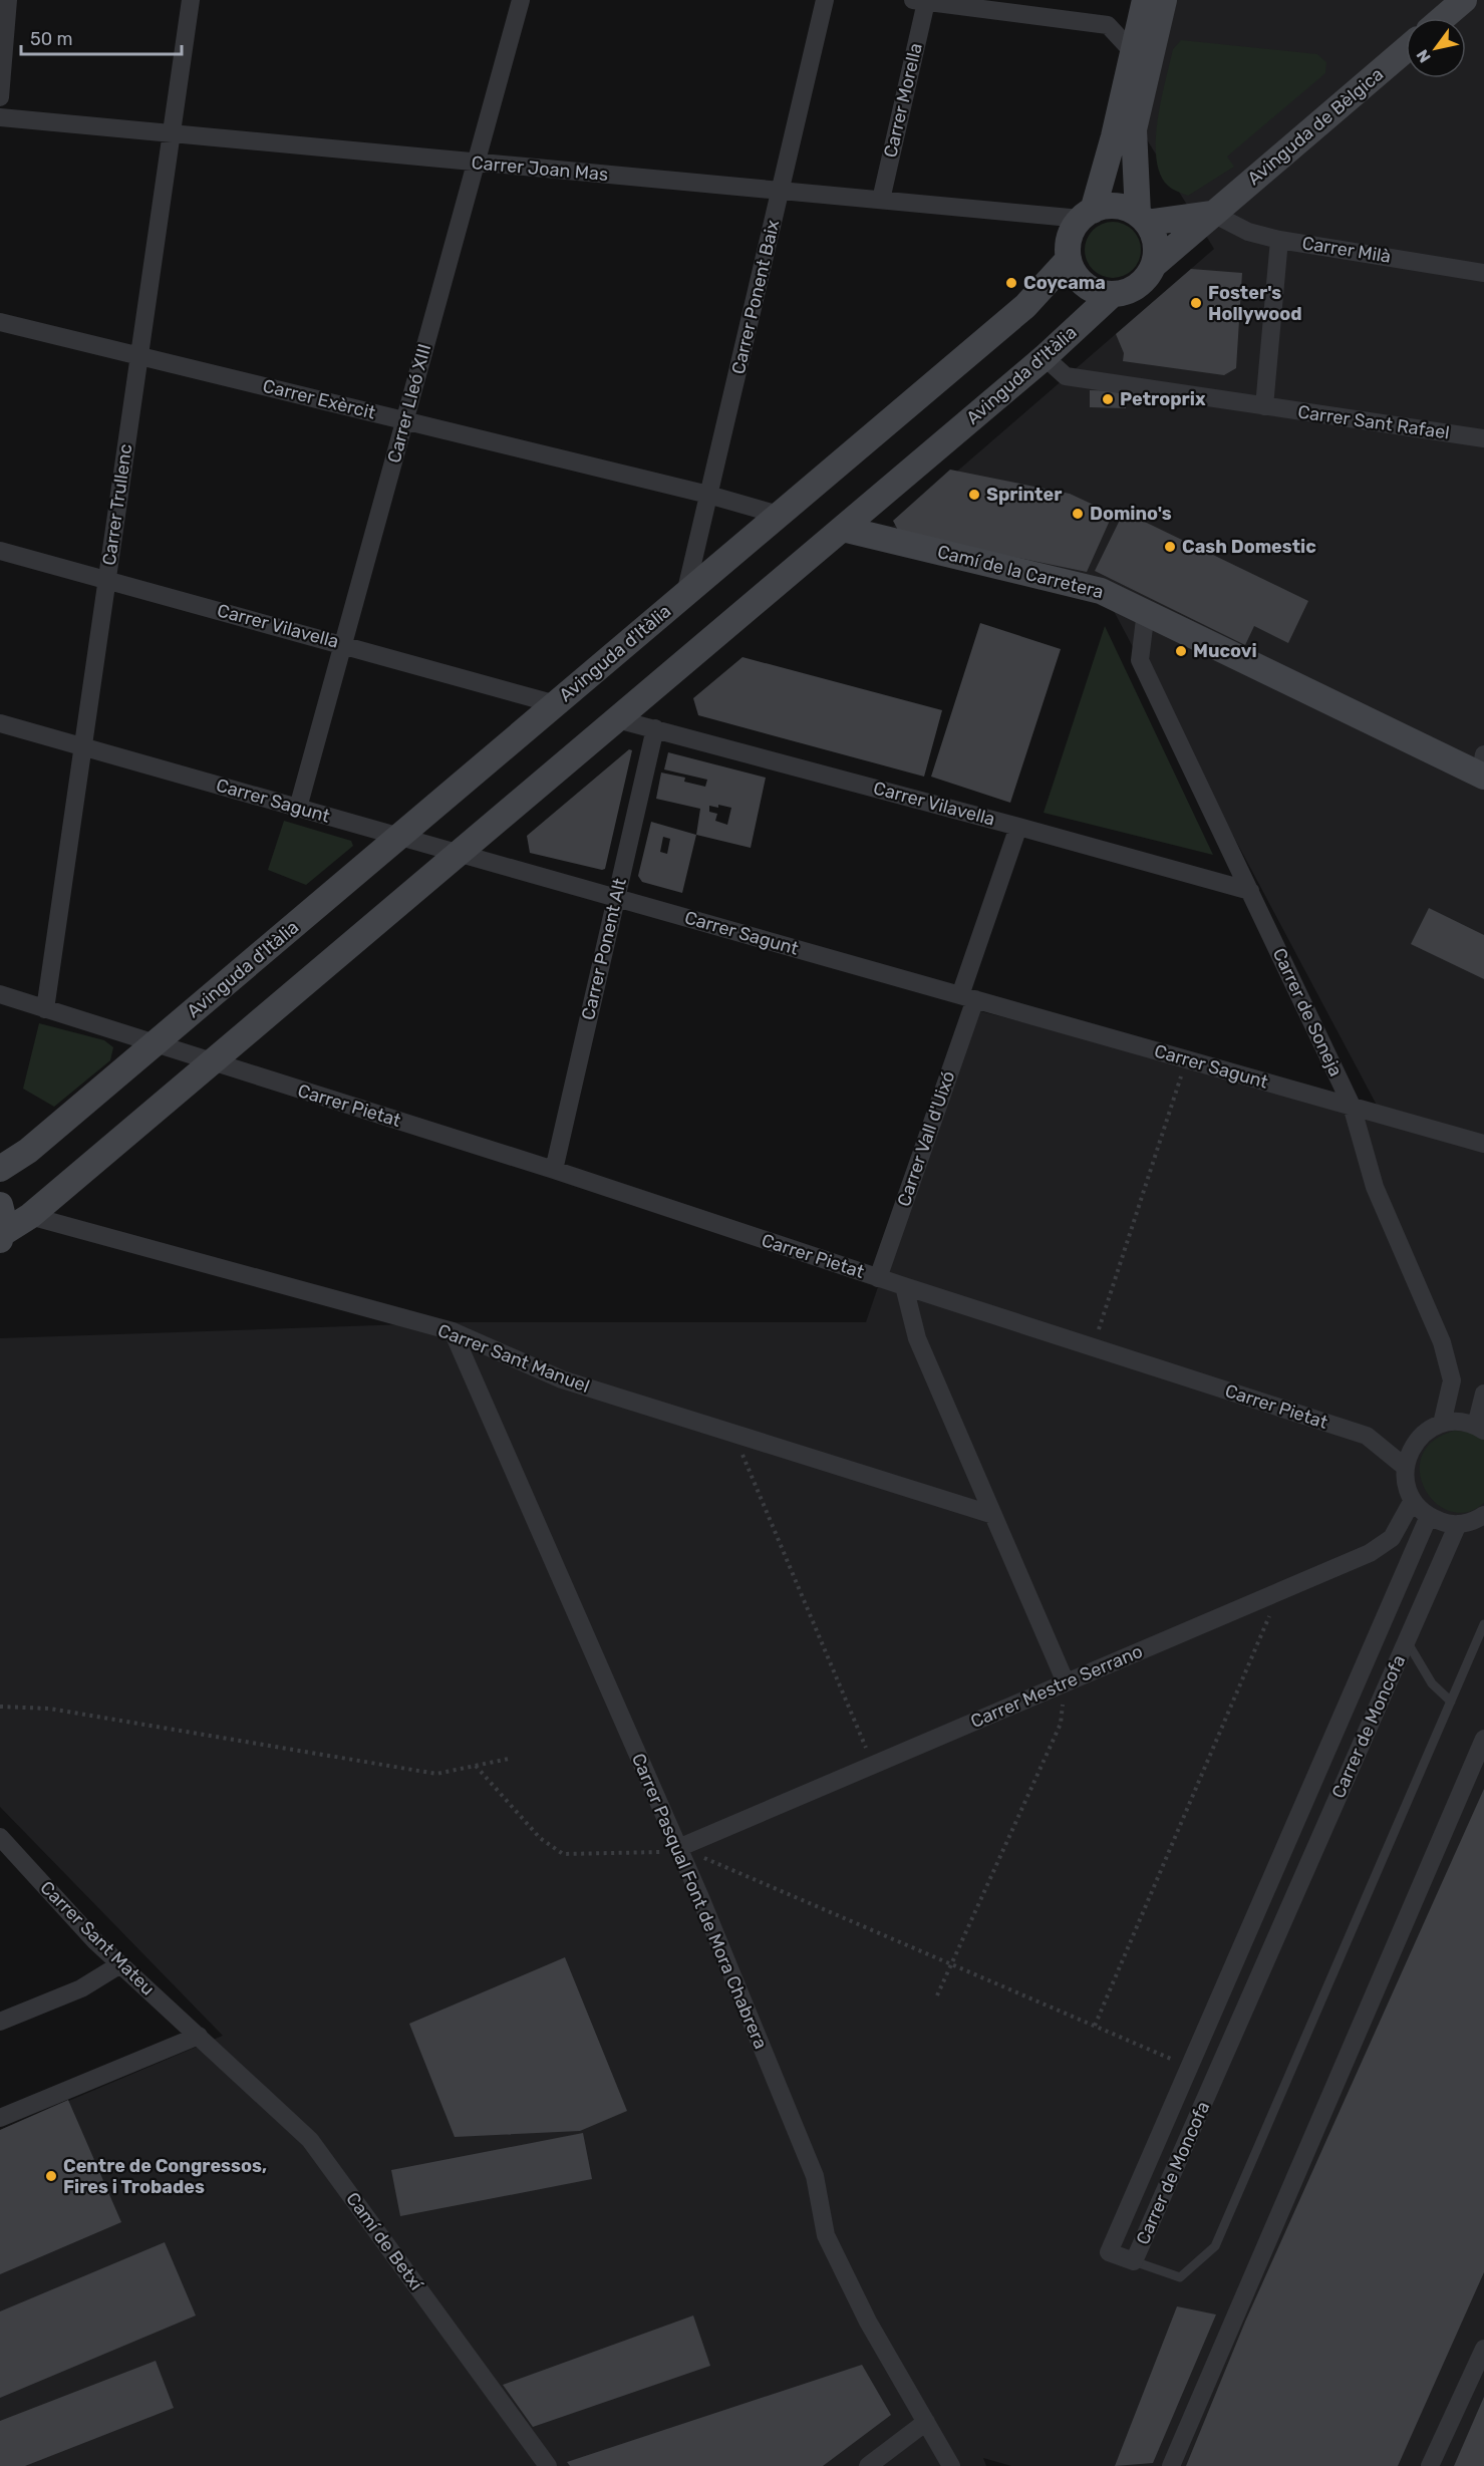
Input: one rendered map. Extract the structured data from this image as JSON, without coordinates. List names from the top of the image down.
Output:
{
  "streets": {
    "main road": ["Avinguda de Bèlgica", "Avinguda d'Itàlia", "Camí de la Carretera"],
    "street": [
      "Carrer Morella",
      "Carrer Joan Mas",
      "Carrer Milà",
      "Carrer Ponent Baix",
      "Carrer Exèrcit",
      "Carrer Lleó XIII",
      "Carrer Sant Rafael",
      "Carrer Trullenc",
      "Carrer Vilavella",
      "Carrer Sagunt",
      "Carrer Ponent Alt",
      "Carrer de Soneja",
      "Carrer Pietat",
      "Carrer Vall d'Uixó",
      "Carrer Sant Manuel",
      "Carrer Mestre Serrano",
      "Carrer de Moncofa",
      "Carrer Pasqual Font de Mora Chabrera",
      "Carrer Sant Mateu",
      "Camí de Betxí"
    ]
  },
  "crossings": [
    ["Carrer Morella", "Carrer Joan Mas"],
    ["Avinguda de Bèlgica", "Carrer Joan Mas"],
    ["Avinguda de Bèlgica", "Carrer Milà"],
    ["Avinguda de Bèlgica", "Avinguda d'Itàlia"],
    ["Carrer Joan Mas", "Carrer Ponent Baix"],
    ["Carrer Joan Mas", "Avinguda d'Itàlia"],
    ["Carrer Joan Mas", "Carrer Lleó XIII"],
    ["Carrer Joan Mas", "Carrer Trullenc"],
    ["Carrer Ponent Baix", "Avinguda d'Itàlia"],
    ["Carrer Ponent Baix", "Carrer Exèrcit"],
    ["Avinguda d'Itàlia", "Carrer Exèrcit"],
    ["Avinguda d'Itàlia", "Carrer Sant Rafael"],
    ["Avinguda d'Itàlia", "Camí de la Carretera"],
    ["Avinguda d'Itàlia", "Carrer Vilavella"],
    ["Avinguda d'Itàlia", "Carrer Sagunt"],
    ["Avinguda d'Itàlia", "Carrer Pietat"],
    ["Avinguda d'Itàlia", "Carrer Sant Manuel"],
    ["Carrer Exèrcit", "Carrer Lleó XIII"],
    ["Carrer Exèrcit", "Carrer Trullenc"],
    ["Carrer Lleó XIII", "Carrer Vilavella"],
    ["Carrer Lleó XIII", "Carrer Sagunt"],
    ["Carrer Trullenc", "Carrer Vilavella"],
    ["Carrer Trullenc", "Carrer Sagunt"],
    ["Camí de la Carretera", "Carrer de Soneja"],
    ["Carrer Vilavella", "Carrer Ponent Alt"],
    ["Carrer Vilavella", "Carrer de Soneja"],
    ["Carrer Vilavella", "Carrer Vall d'Uixó"],
    ["Carrer Sagunt", "Carrer Ponent Alt"],
    ["Carrer Sagunt", "Carrer de Soneja"],
    ["Carrer Sagunt", "Carrer Vall d'Uixó"],
    ["Carrer Ponent Alt", "Carrer Pietat"],
    ["Carrer Pietat", "Carrer Vall d'Uixó"],
    ["Carrer Sant Manuel", "Carrer Pasqual Font de Mora Chabrera"],
    ["Carrer Mestre Serrano", "Carrer Pasqual Font de Mora Chabrera"],
    ["Carrer Sant Mateu", "Camí de Betxí"]
  ],
  "places": [
    "Coycama",
    "Foster's Hollywood",
    "Petroprix",
    "Sprinter",
    "Domino's",
    "Cash Domestic",
    "Mucovi",
    "Centre de Congressos, Fires i Trobades"
  ],
  "scale_bar": "50 m",
  "north": "bottom left"
}
